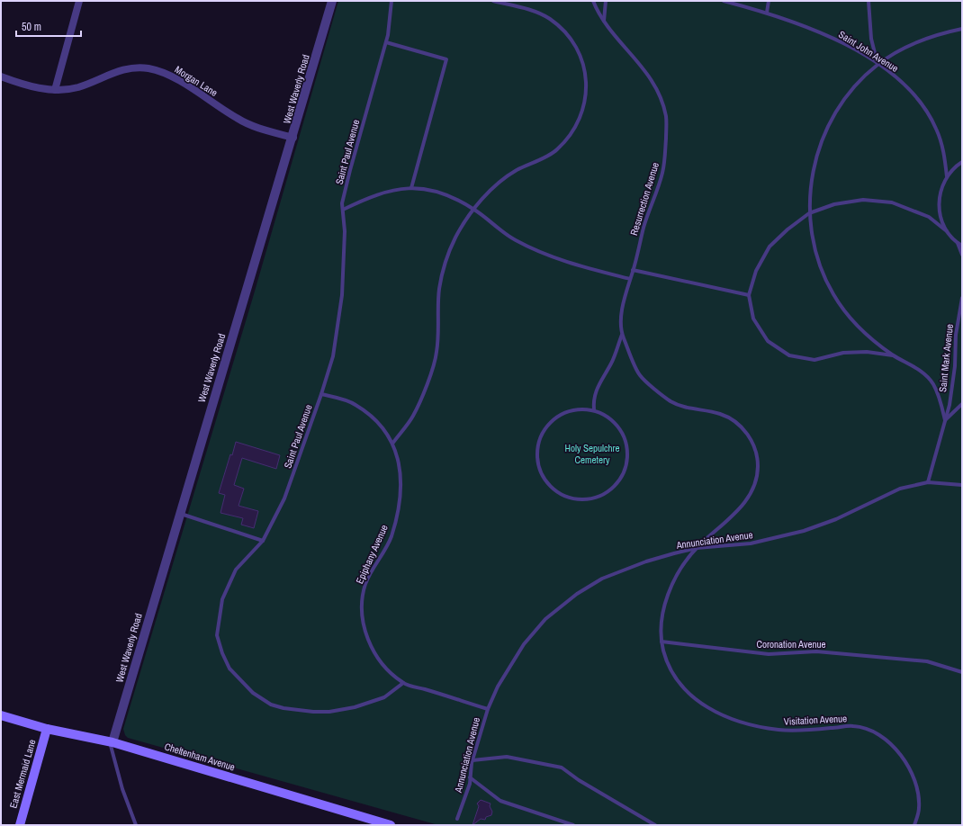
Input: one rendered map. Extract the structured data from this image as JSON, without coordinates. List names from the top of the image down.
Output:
{
  "streets": {
    "main road": ["Cheltenham Avenue", "East Mermaid Lane"],
    "street": ["Morgan Lane", "West Waverly Road"],
    "lane": [
      "Saint John Avenue",
      "Saint Paul Avenue",
      "Resurrection Avenue",
      "Saint Mark Avenue",
      "Annunciation Avenue",
      "Epiphany Avenue",
      "Coronation Avenue",
      "Visitation Avenue"
    ]
  },
  "crossings": [
    ["Morgan Lane", "West Waverly Road"],
    ["West Waverly Road", "Cheltenham Avenue"],
    ["Saint Paul Avenue", "Epiphany Avenue"],
    ["Resurrection Avenue", "Visitation Avenue"],
    ["Saint Mark Avenue", "Annunciation Avenue"],
    ["Annunciation Avenue", "Epiphany Avenue"],
    ["Annunciation Avenue", "Visitation Avenue"],
    ["Coronation Avenue", "Visitation Avenue"],
    ["Cheltenham Avenue", "East Mermaid Lane"]
  ],
  "parks": ["Holy Sepulchre Cemetery"],
  "scale_bar": "50 m"
}
